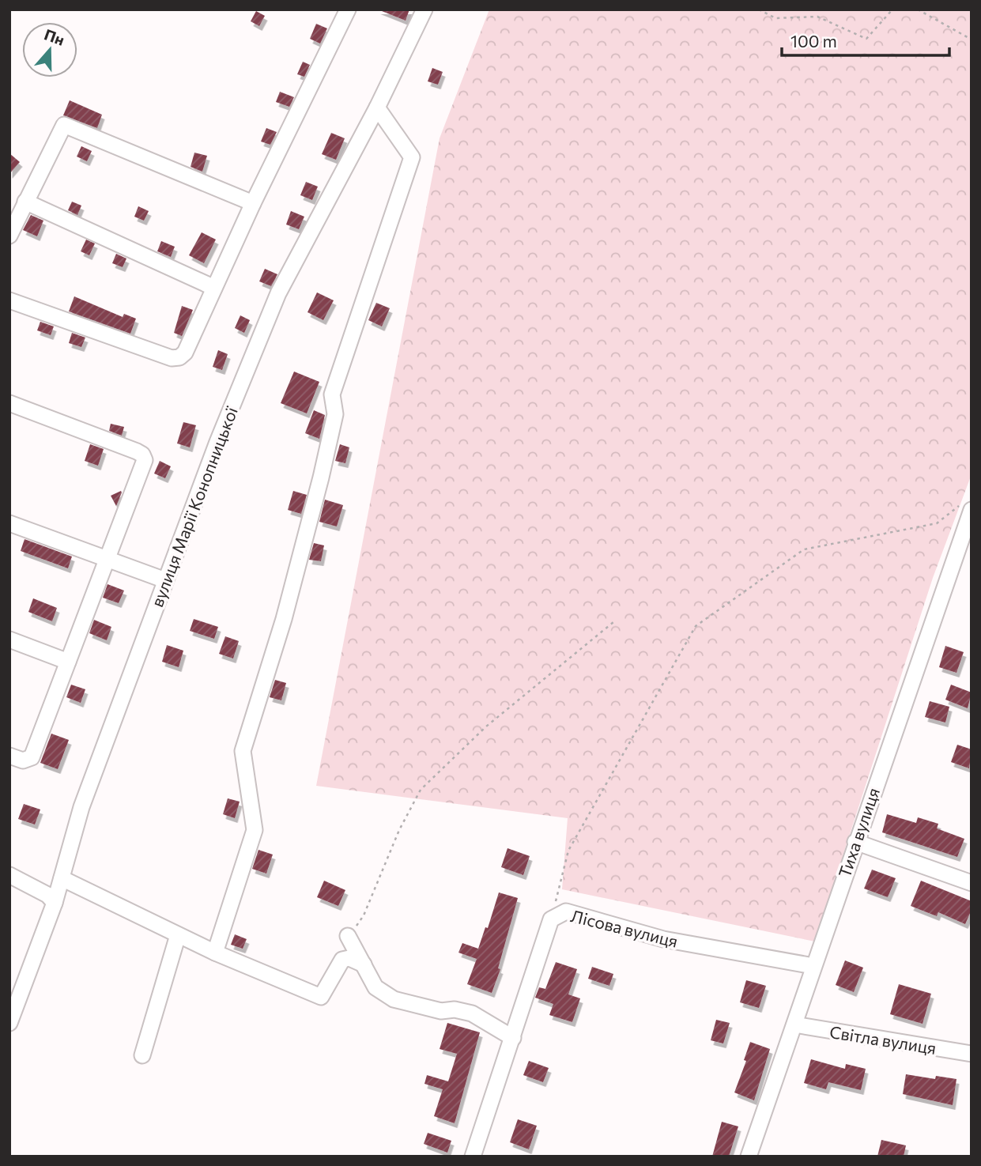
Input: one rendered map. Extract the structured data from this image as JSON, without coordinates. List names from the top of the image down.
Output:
{
  "streets": {
    "street": [
      "вулиця Марії Конопницької",
      "Тиха вулиця",
      "Лісова вулиця",
      "Світла вулиця"
    ]
  },
  "crossings": [
    ["Тиха вулиця", "Лісова вулиця"],
    ["Тиха вулиця", "Світла вулиця"]
  ],
  "scale_bar": "100 m",
  "north": "top"
}
